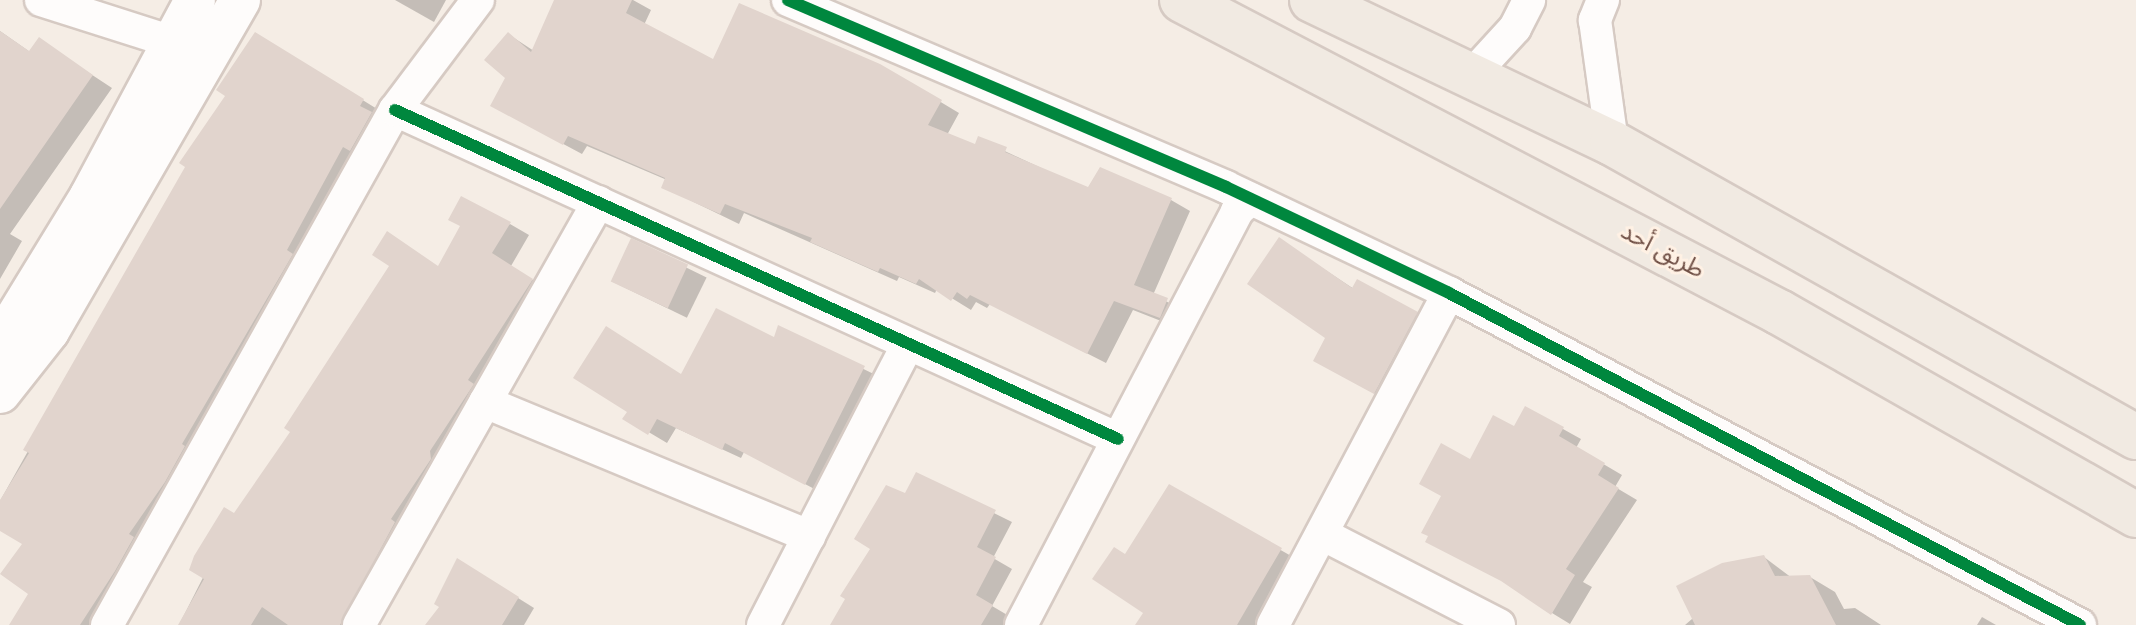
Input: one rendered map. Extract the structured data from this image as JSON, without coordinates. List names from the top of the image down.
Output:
{
  "streets": {
    "main road": ["طريق أحد"]
  }
}
